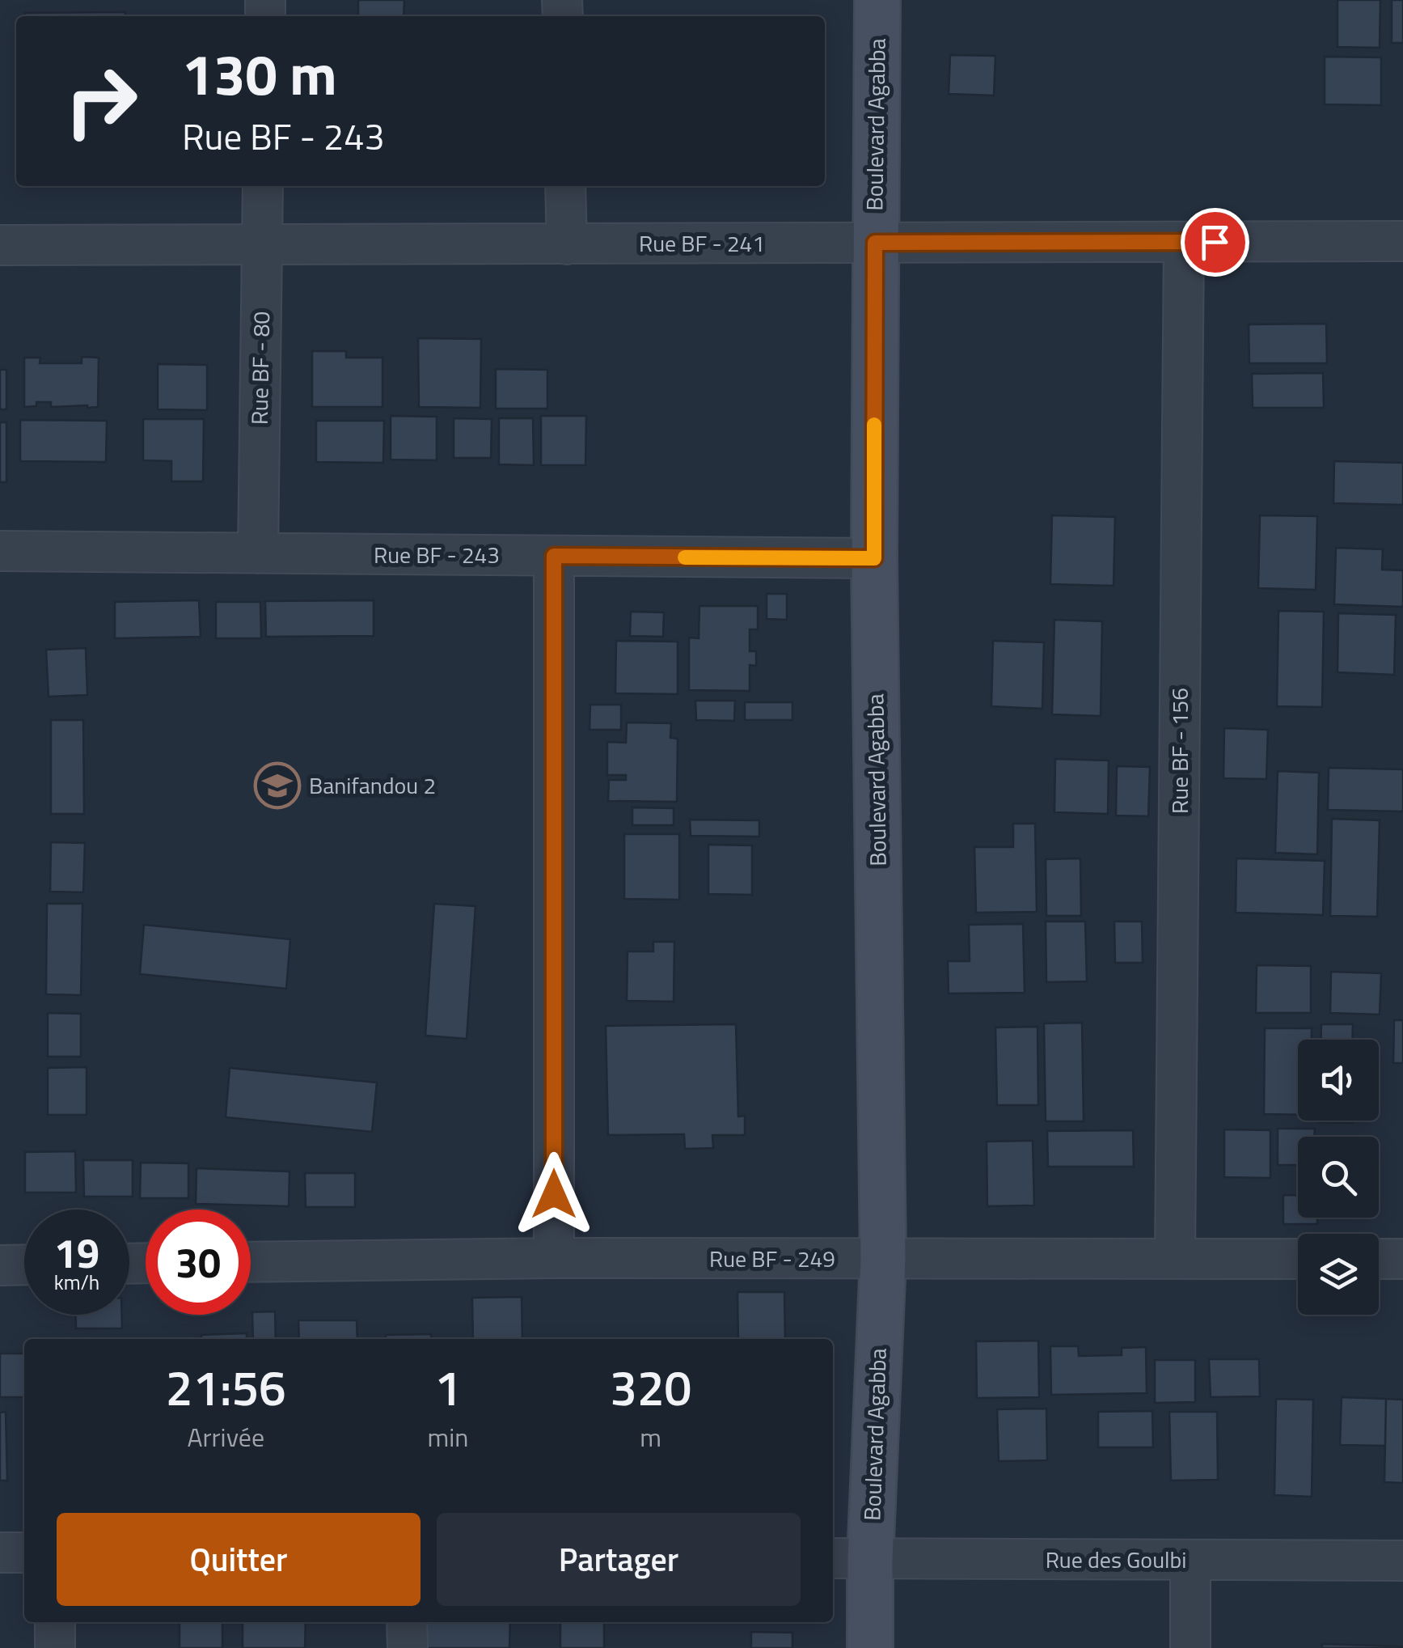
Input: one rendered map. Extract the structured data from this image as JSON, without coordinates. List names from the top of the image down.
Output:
{
  "streets": {
    "main road": ["Boulevard Agabba"],
    "street": [
      "Rue BF - 241",
      "Rue BF - 80",
      "Rue BF - 243",
      "Rue BF - 156",
      "Rue BF - 249",
      "Rue des Goulbi"
    ]
  },
  "crossings": [
    ["Boulevard Agabba", "Rue BF - 241"],
    ["Boulevard Agabba", "Rue BF - 243"],
    ["Boulevard Agabba", "Rue BF - 249"],
    ["Boulevard Agabba", "Rue des Goulbi"],
    ["Rue BF - 241", "Rue BF - 80"],
    ["Rue BF - 241", "Rue BF - 156"],
    ["Rue BF - 80", "Rue BF - 243"],
    ["Rue BF - 156", "Rue BF - 249"]
  ],
  "places": {
    "school or university": ["Banifandou 2"]
  },
  "page": {
    "turn": ["130 m", "Rue BF - 243"],
    "speed": "19 km/h",
    "limit": "30",
    "eta": [
      "21:56",
      "Arrivée",
      "1",
      "min",
      "320",
      "m"
    ],
    "buttons": ["Quitter", "Partager"]
  }
}
